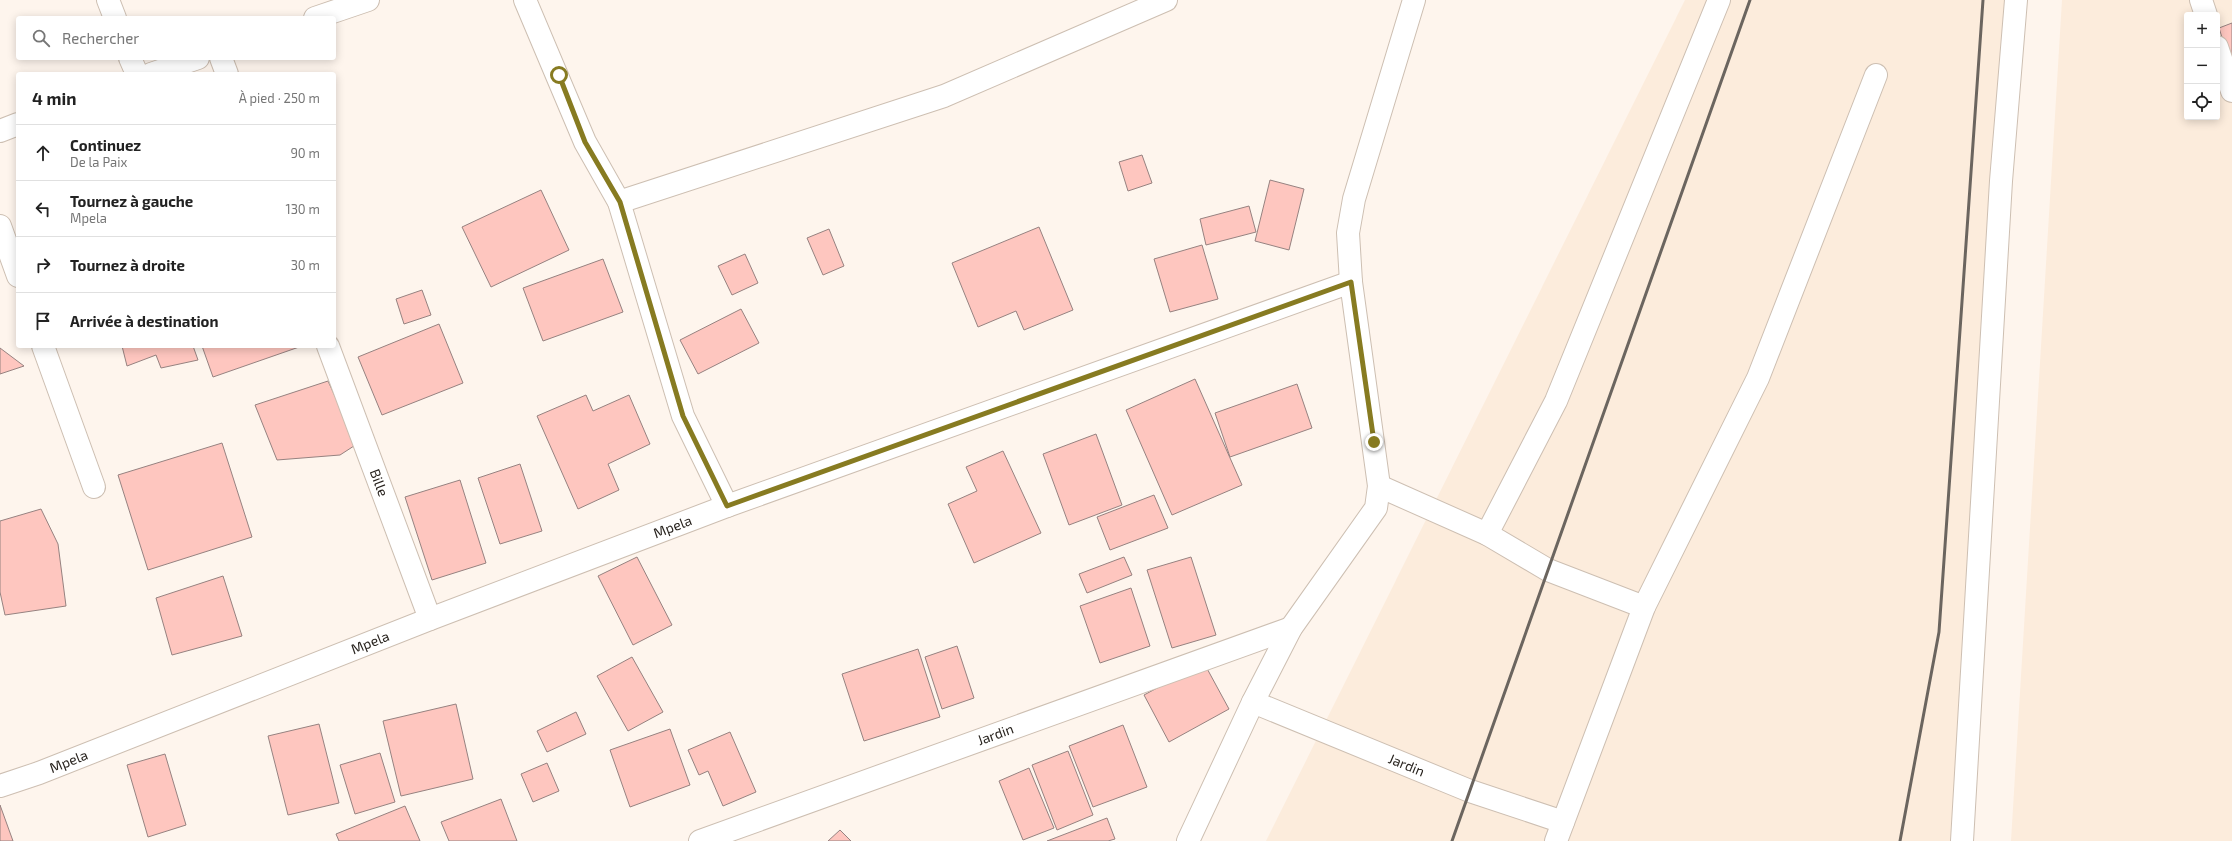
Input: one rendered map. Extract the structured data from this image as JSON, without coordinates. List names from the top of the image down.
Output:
{
  "streets": {
    "street": ["Bille", "Mpela", "Jardin"]
  },
  "crossings": [
    ["Bille", "Mpela"]
  ],
  "page": {
    "map_buttons": ["+", "−"],
    "search": "Rechercher",
    "heading": ["4 min", "À pied · 250 m"],
    "list": [
      ["Continuez", "De la Paix", "90 m"],
      ["Tournez à gauche", "Mpela", "130 m"],
      ["Tournez à droite", "30 m"],
      "Arrivée à destination"
    ]
  }
}
